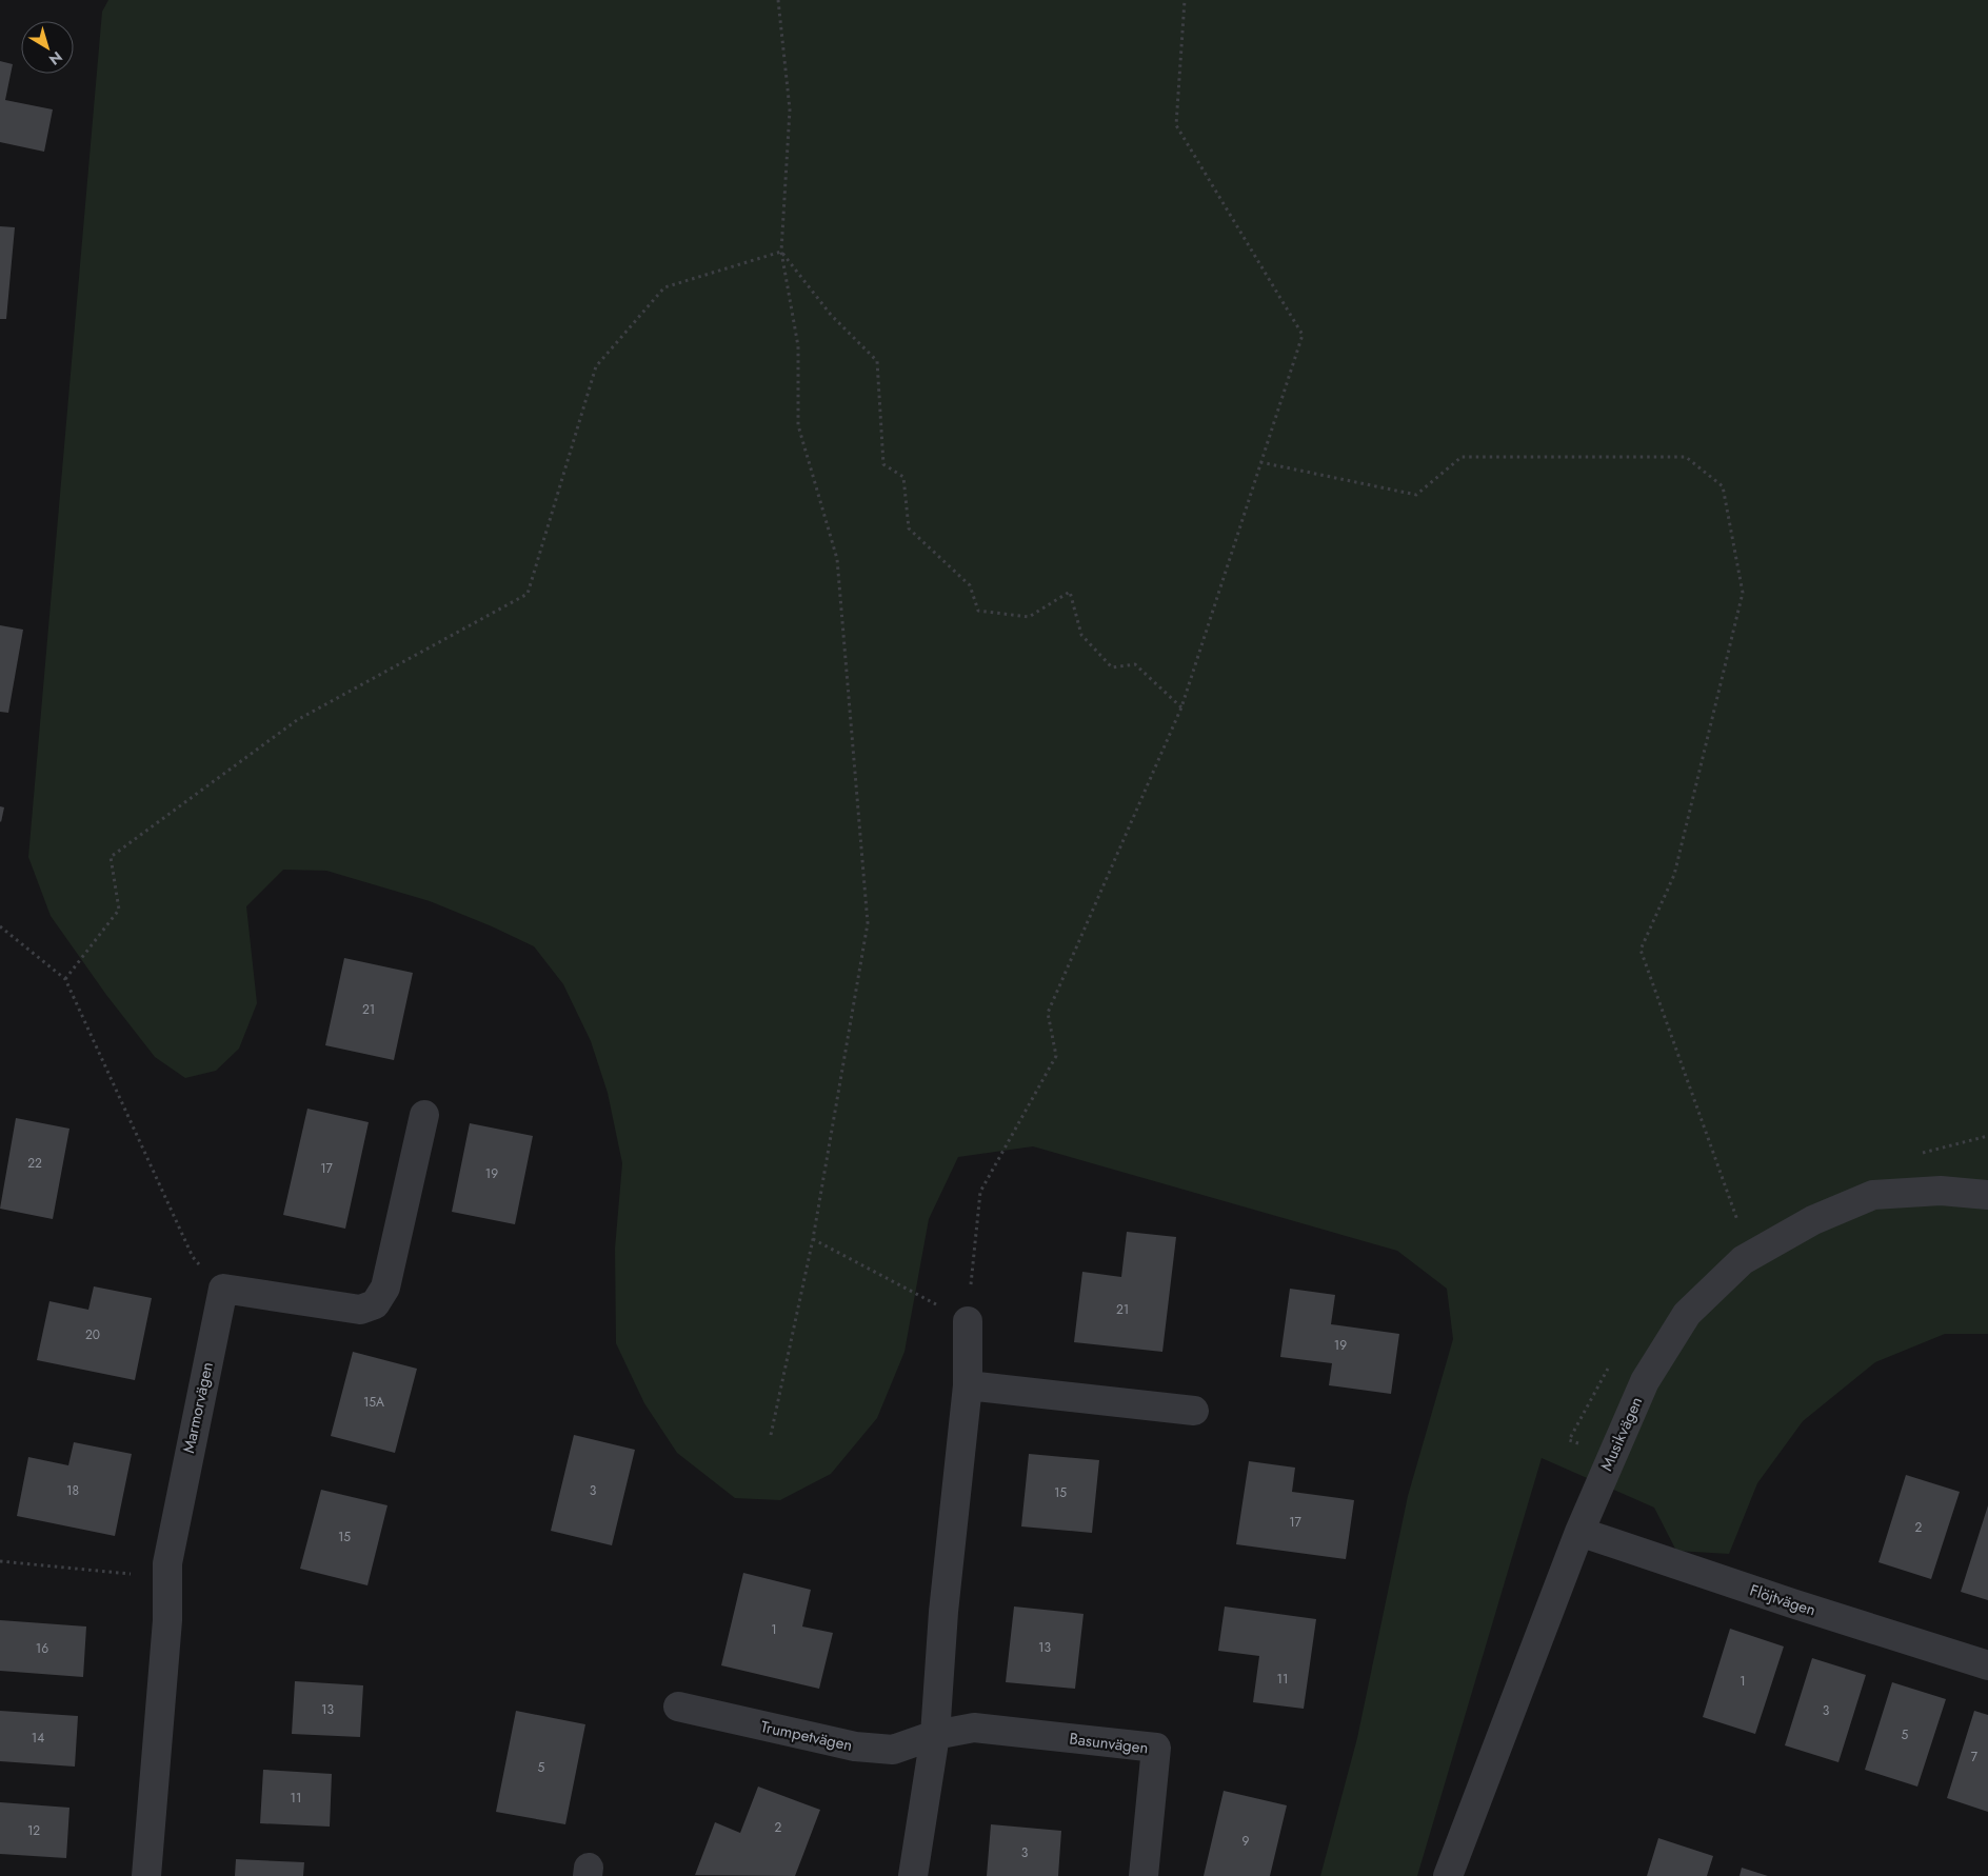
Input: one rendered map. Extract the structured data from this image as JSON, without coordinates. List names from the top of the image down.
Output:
{
  "streets": {
    "street": [
      "Marmorvägen",
      "Musikvägen",
      "Flöjtvägen",
      "Trumpetvägen",
      "Basunvägen"
    ]
  },
  "crossings": [
    ["Musikvägen", "Flöjtvägen"],
    ["Trumpetvägen", "Basunvägen"]
  ],
  "house_numbers": [
    "21",
    "22",
    "17",
    "19",
    "21",
    "20",
    "19",
    "15A",
    "18",
    "3",
    "15",
    "17",
    "2",
    "15",
    "1",
    "13",
    "16",
    "11",
    "1",
    "13",
    "3",
    "5",
    "14",
    "7",
    "5",
    "11",
    "2",
    "12",
    "9",
    "3"
  ],
  "north": "bottom right"
}
